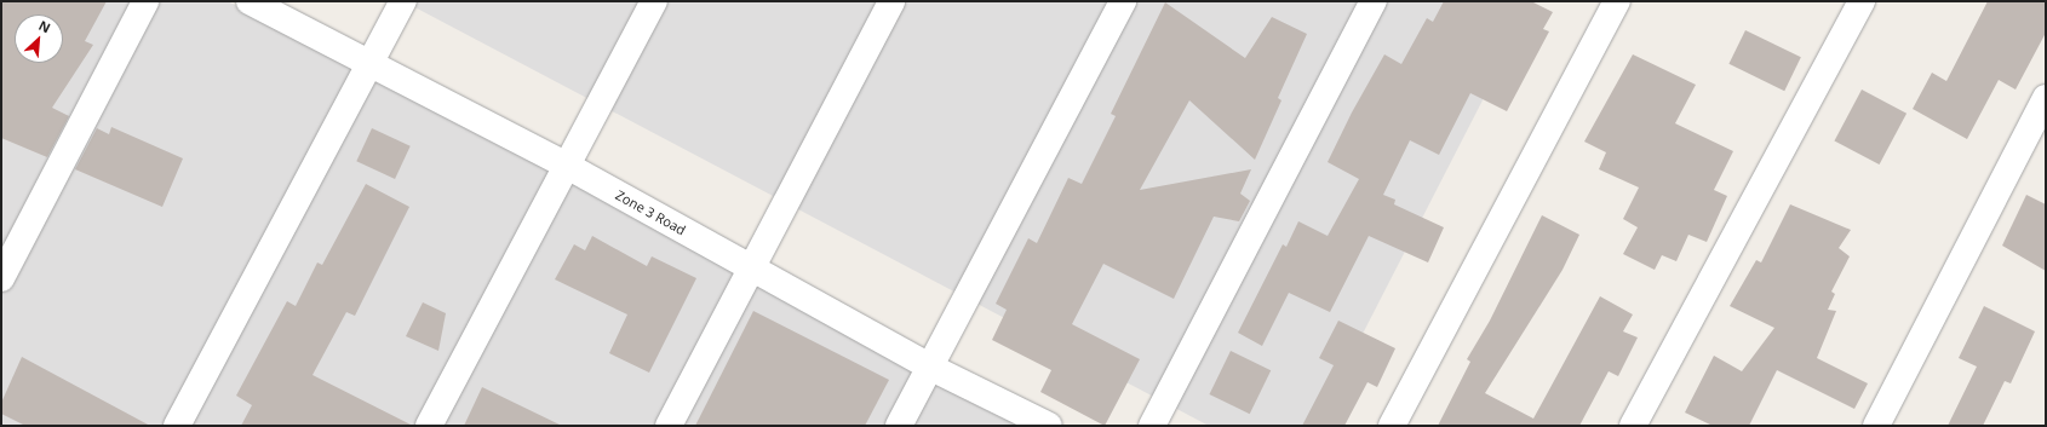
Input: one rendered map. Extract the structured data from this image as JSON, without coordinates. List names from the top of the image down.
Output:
{
  "streets": {
    "street": ["Zone 3 Road"]
  },
  "north": "top right"
}
